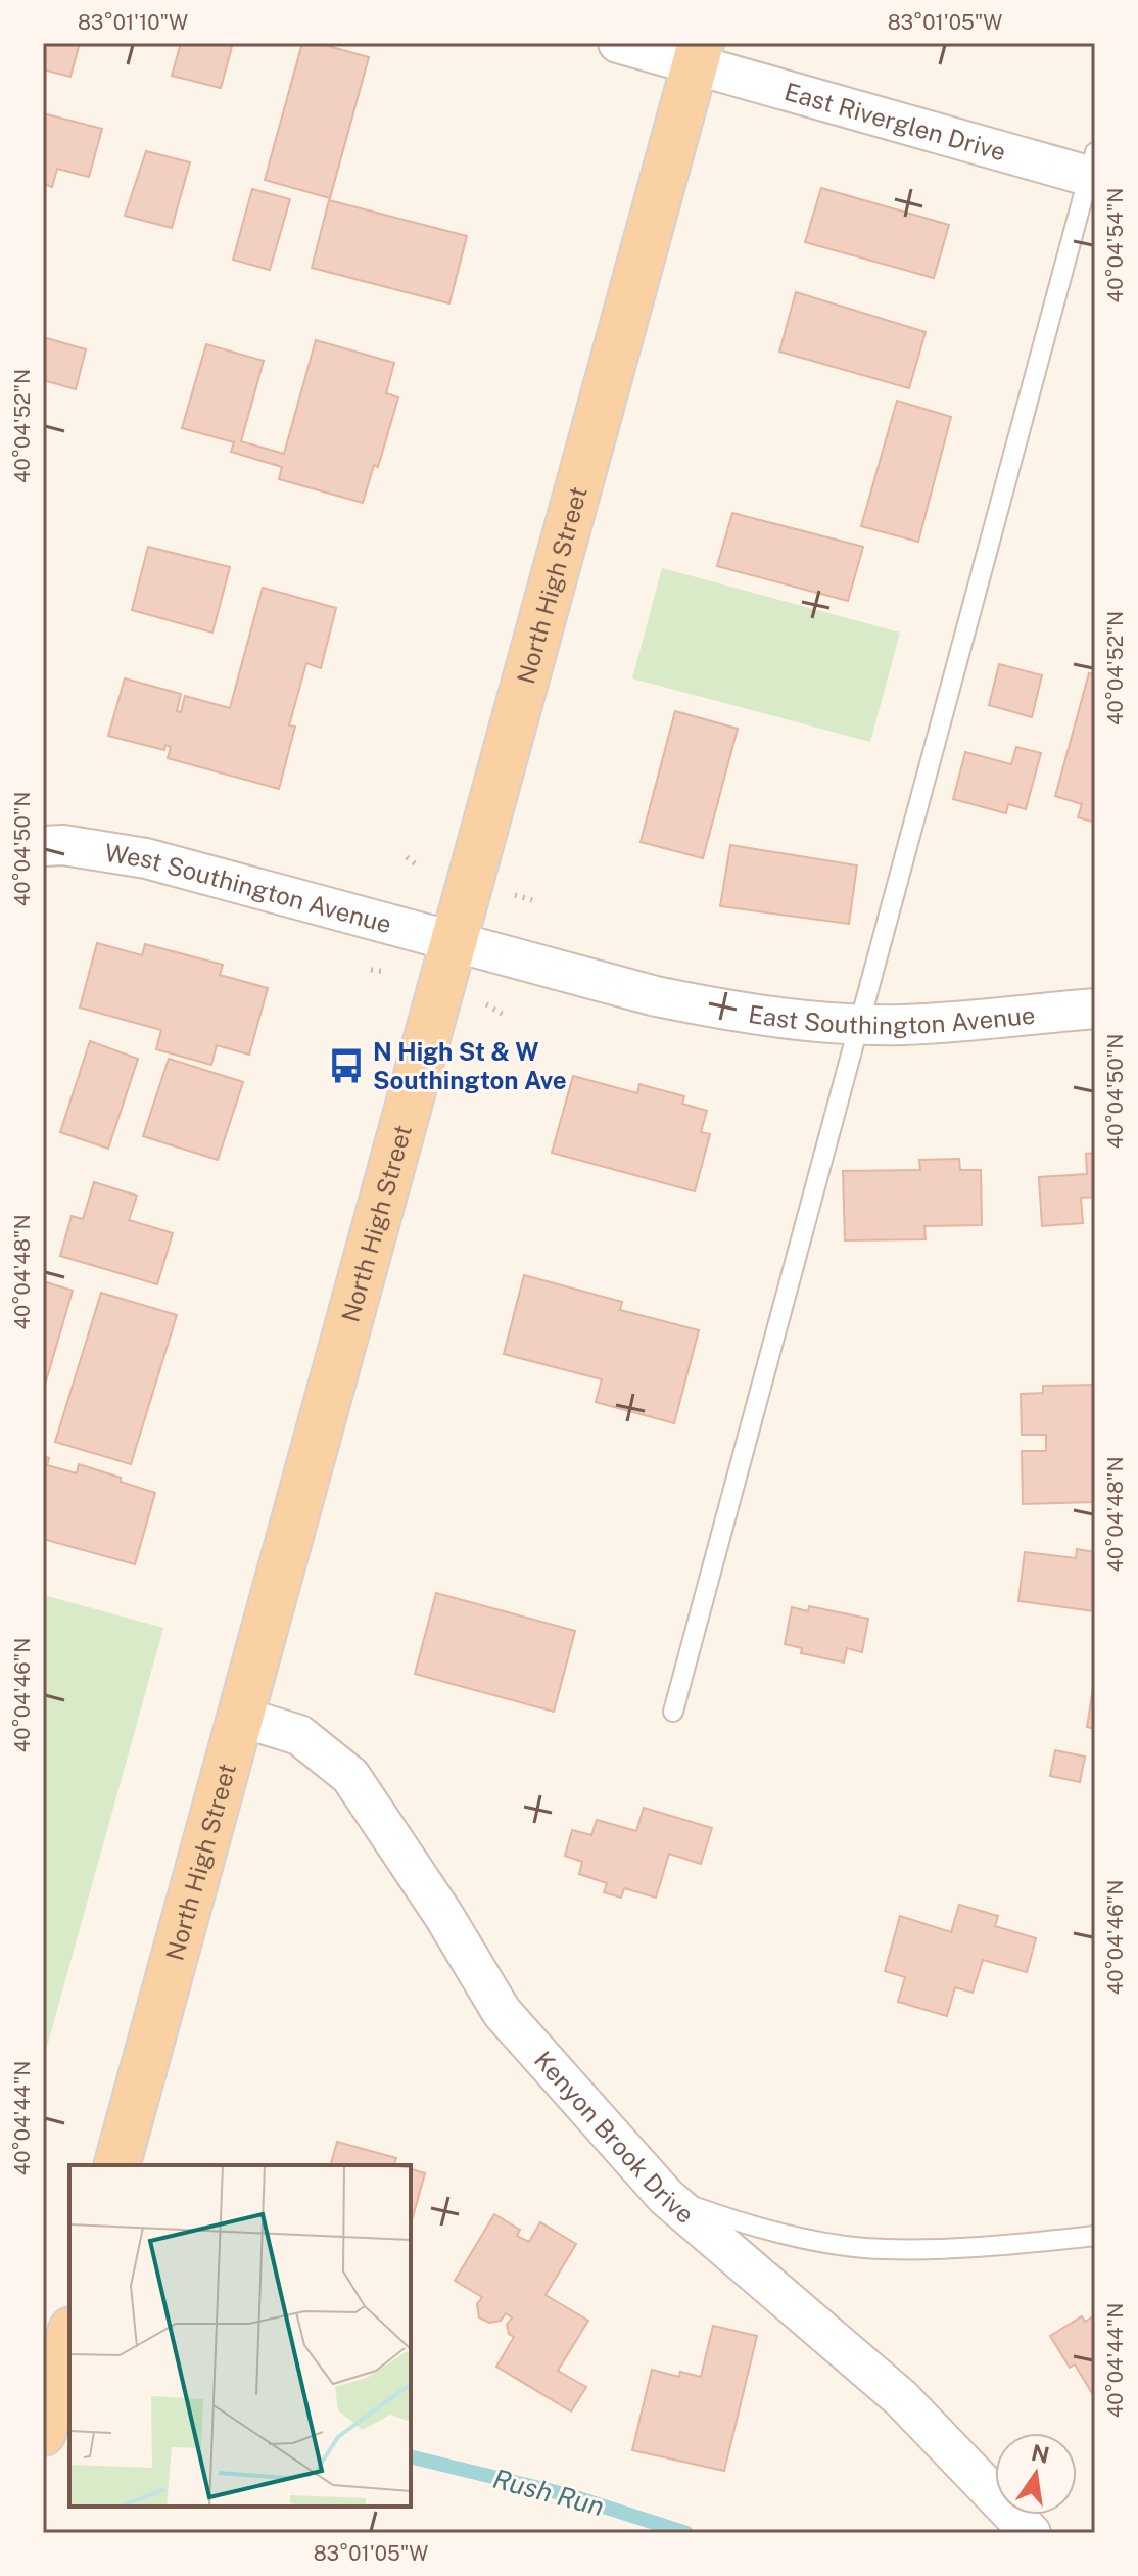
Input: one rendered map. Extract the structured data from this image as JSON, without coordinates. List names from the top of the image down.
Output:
{
  "streets": {
    "main road": ["North High Street"],
    "street": [
      "East Riverglen Drive",
      "West Southington Avenue",
      "East Southington Avenue",
      "Kenyon Brook Drive"
    ]
  },
  "crossings": [
    ["East Riverglen Drive", "North High Street"],
    ["North High Street", "West Southington Avenue"],
    ["North High Street", "East Southington Avenue"],
    ["North High Street", "Kenyon Brook Drive"],
    ["West Southington Avenue", "East Southington Avenue"]
  ],
  "water": ["Rush Run"],
  "places": {
    "bus stop": ["N High St & W Southington Ave"]
  },
  "north": "top",
  "coordinates": [
    "83°01'10\"W",
    "83°01'05\"W",
    "40°04'54\"N",
    "40°04'52\"N",
    "40°04'50\"N",
    "40°04'48\"N",
    "40°04'46\"N",
    "40°04'44\"N"
  ]
}
